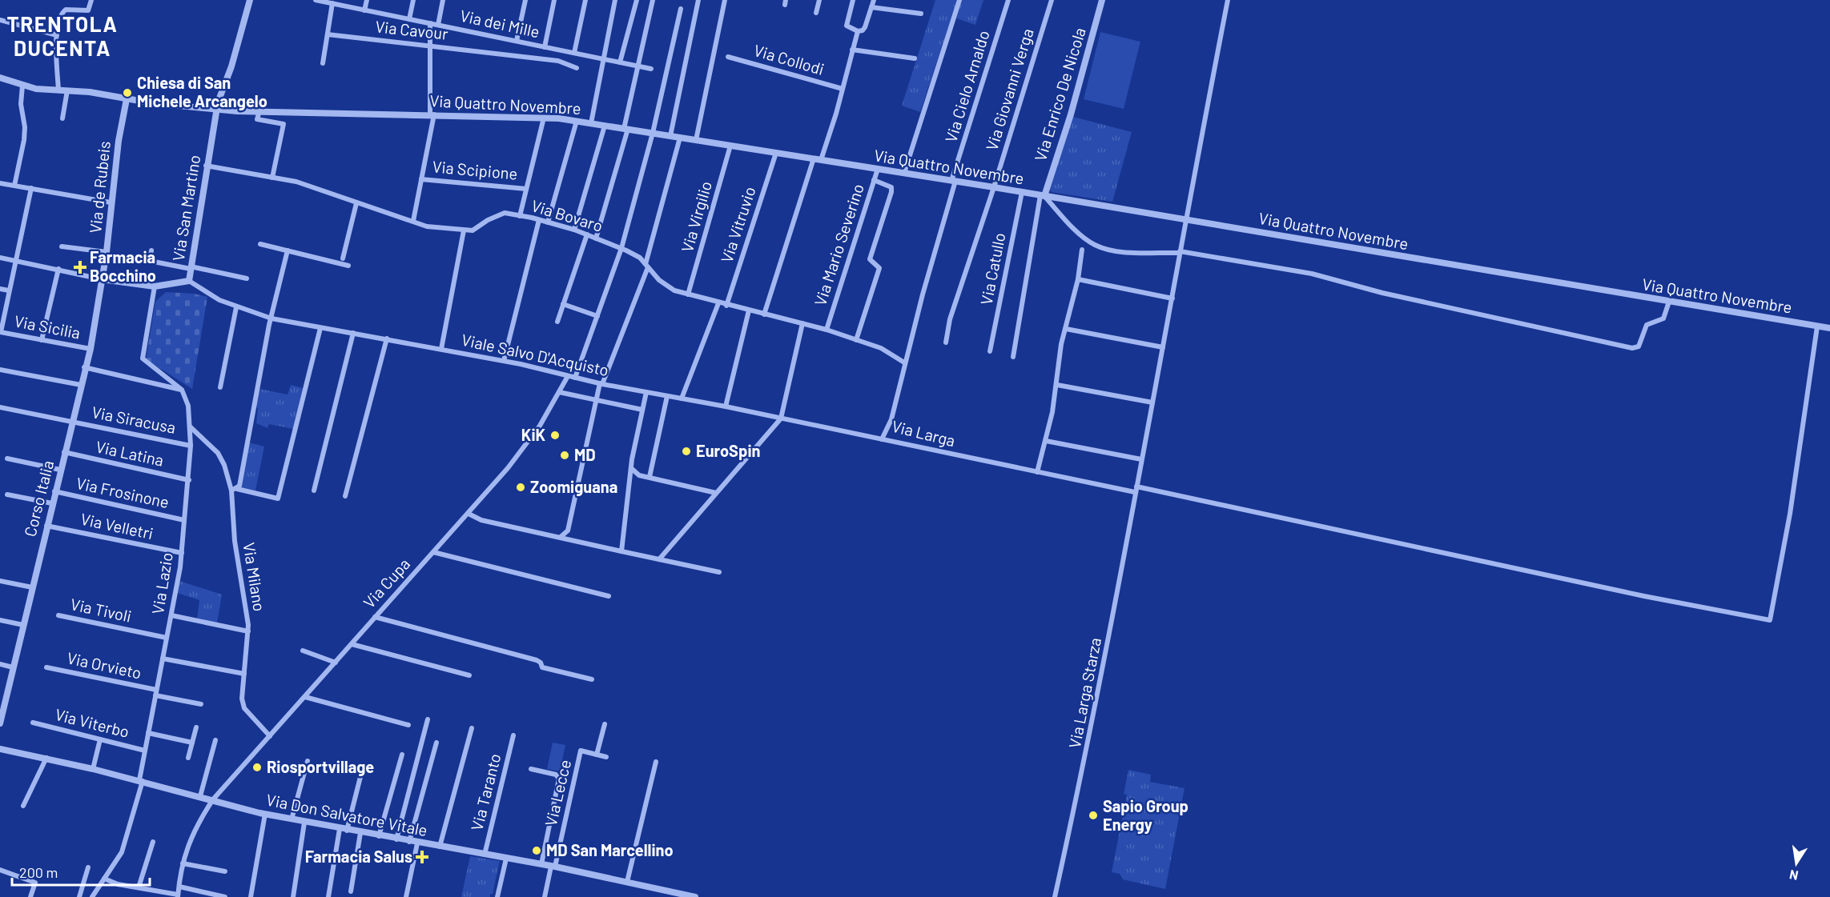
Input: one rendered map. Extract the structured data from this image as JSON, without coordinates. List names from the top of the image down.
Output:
{
  "streets": {
    "street": [
      "Via dei Mille",
      "Via Cavour",
      "Via Collodi",
      "Via Cielo Arnaldo",
      "Via Giovanni Verga",
      "Via Enrico De Nicola",
      "Via Quattro Novembre",
      "Via Scipione",
      "Via de Rubeis",
      "Via San Martino",
      "Via Bovaro",
      "Via Virgilio",
      "Via Vitruvio",
      "Via Mario Severino",
      "Via Catullo",
      "Via Sicilia",
      "Viale Salvo D'Acquisto",
      "Via Siracusa",
      "Via Larga",
      "Via Latina",
      "Via Frosinone",
      "Corso Italia",
      "Via Velletri",
      "Via Milano",
      "Via Lazio",
      "Via Cupa",
      "Via Tivoli",
      "Via Orvieto",
      "Via Larga Starza",
      "Via Viterbo",
      "Via Taranto",
      "Via Lecce",
      "Via Don Salvatore Vitale"
    ]
  },
  "crossings": [
    ["Via Cielo Arnaldo", "Via Quattro Novembre"],
    ["Via Cielo Arnaldo", "Via Larga"],
    ["Via Giovanni Verga", "Via Quattro Novembre"],
    ["Via Enrico De Nicola", "Via Quattro Novembre"],
    ["Via Quattro Novembre", "Via de Rubeis"],
    ["Via Quattro Novembre", "Via San Martino"],
    ["Via Quattro Novembre", "Via Virgilio"],
    ["Via Quattro Novembre", "Via Vitruvio"],
    ["Via Quattro Novembre", "Via Mario Severino"],
    ["Via Quattro Novembre", "Via Catullo"],
    ["Via Quattro Novembre", "Via Larga"],
    ["Via Quattro Novembre", "Via Larga Starza"],
    ["Via de Rubeis", "Via San Martino"],
    ["Via de Rubeis", "Corso Italia"],
    ["Via San Martino", "Via Bovaro"],
    ["Via San Martino", "Viale Salvo D'Acquisto"],
    ["Via San Martino", "Corso Italia"],
    ["Via Bovaro", "Via Virgilio"],
    ["Via Bovaro", "Via Vitruvio"],
    ["Via Bovaro", "Via Mario Severino"],
    ["Via Bovaro", "Via Larga"],
    ["Via Sicilia", "Corso Italia"],
    ["Viale Salvo D'Acquisto", "Via Larga"],
    ["Viale Salvo D'Acquisto", "Via Cupa"],
    ["Via Siracusa", "Corso Italia"],
    ["Via Siracusa", "Via Lazio"],
    ["Via Larga", "Via Larga Starza"],
    ["Via Latina", "Corso Italia"],
    ["Via Latina", "Via Lazio"],
    ["Via Frosinone", "Corso Italia"],
    ["Via Frosinone", "Via Lazio"],
    ["Corso Italia", "Via Velletri"],
    ["Via Velletri", "Via Lazio"],
    ["Via Milano", "Via Lazio"],
    ["Via Milano", "Via Cupa"],
    ["Via Lazio", "Via Tivoli"],
    ["Via Lazio", "Via Orvieto"],
    ["Via Lazio", "Via Viterbo"],
    ["Via Lazio", "Via Don Salvatore Vitale"],
    ["Via Cupa", "Via Don Salvatore Vitale"],
    ["Via Taranto", "Via Don Salvatore Vitale"],
    ["Via Lecce", "Via Don Salvatore Vitale"]
  ],
  "districts": ["TRENTOLA DUCENTA"],
  "places": {
    "other": [
      "Chiesa di San Michele Arcangelo",
      "KiK",
      "EuroSpin",
      "MD",
      "Zoomiguana",
      "Riosportvillage",
      "Sapio Group Energy",
      "MD San Marcellino"
    ],
    "health": ["Farmacia Bocchino", "Farmacia Salus"]
  },
  "scale_bar": "200 m",
  "north": "bottom"
}
